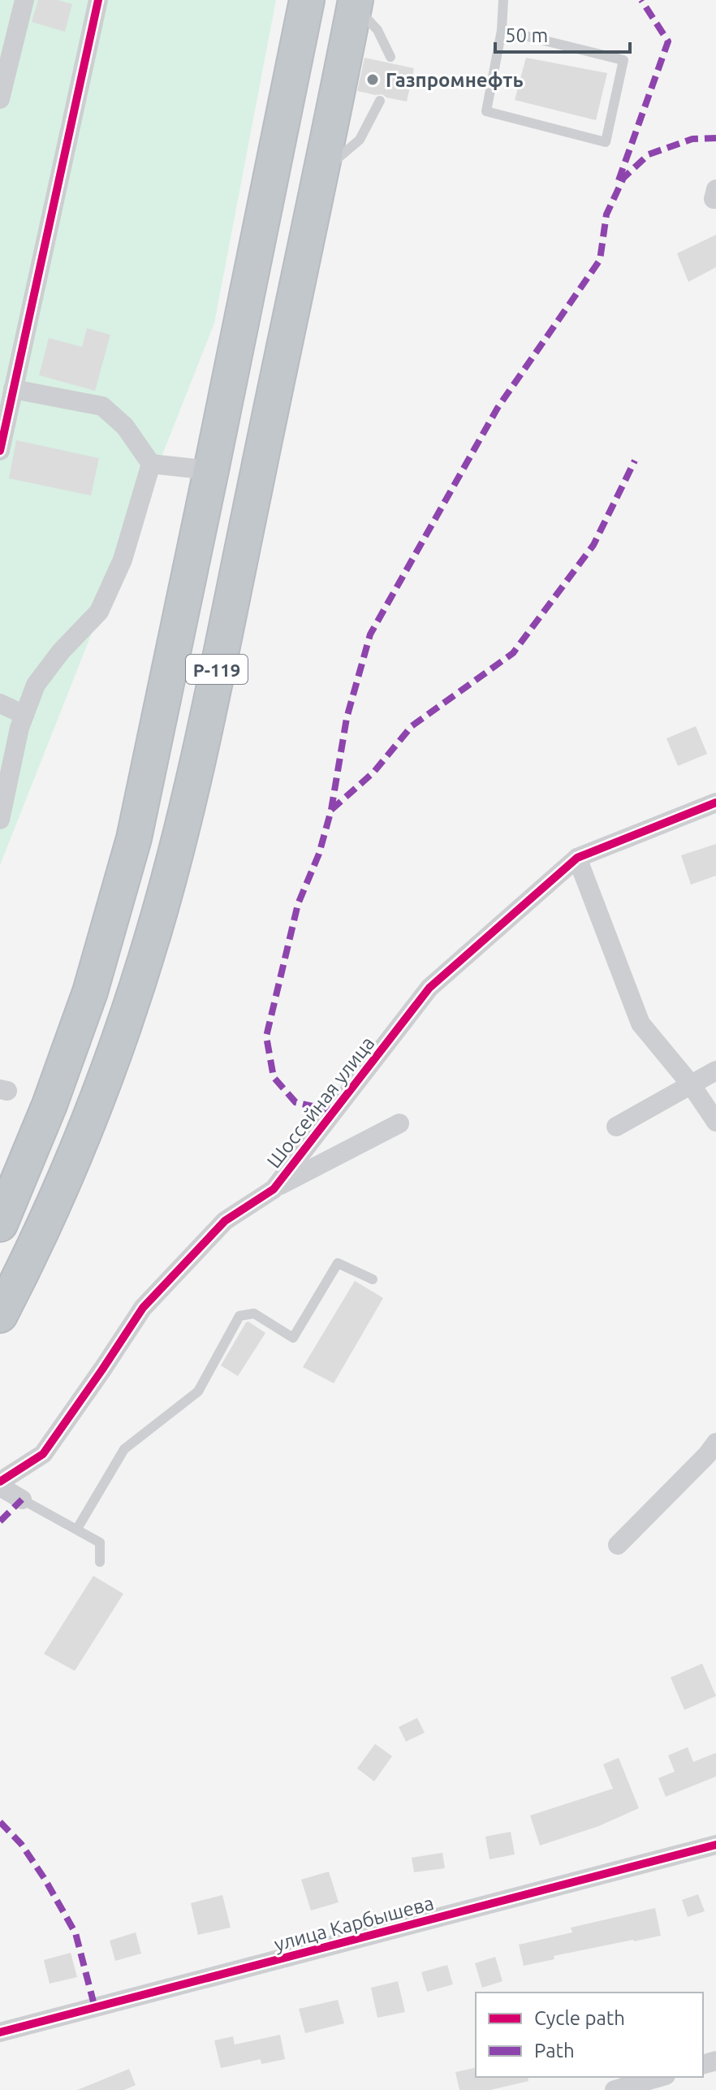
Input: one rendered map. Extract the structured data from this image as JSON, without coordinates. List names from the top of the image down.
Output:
{
  "streets": {
    "highway": ["Р-119"],
    "street": ["Шоссейная улица", "улица Карбышева"]
  },
  "places": ["Газпромнефть"],
  "legend": ["Cycle path", "Path"],
  "scale_bar": "50 m"
}
